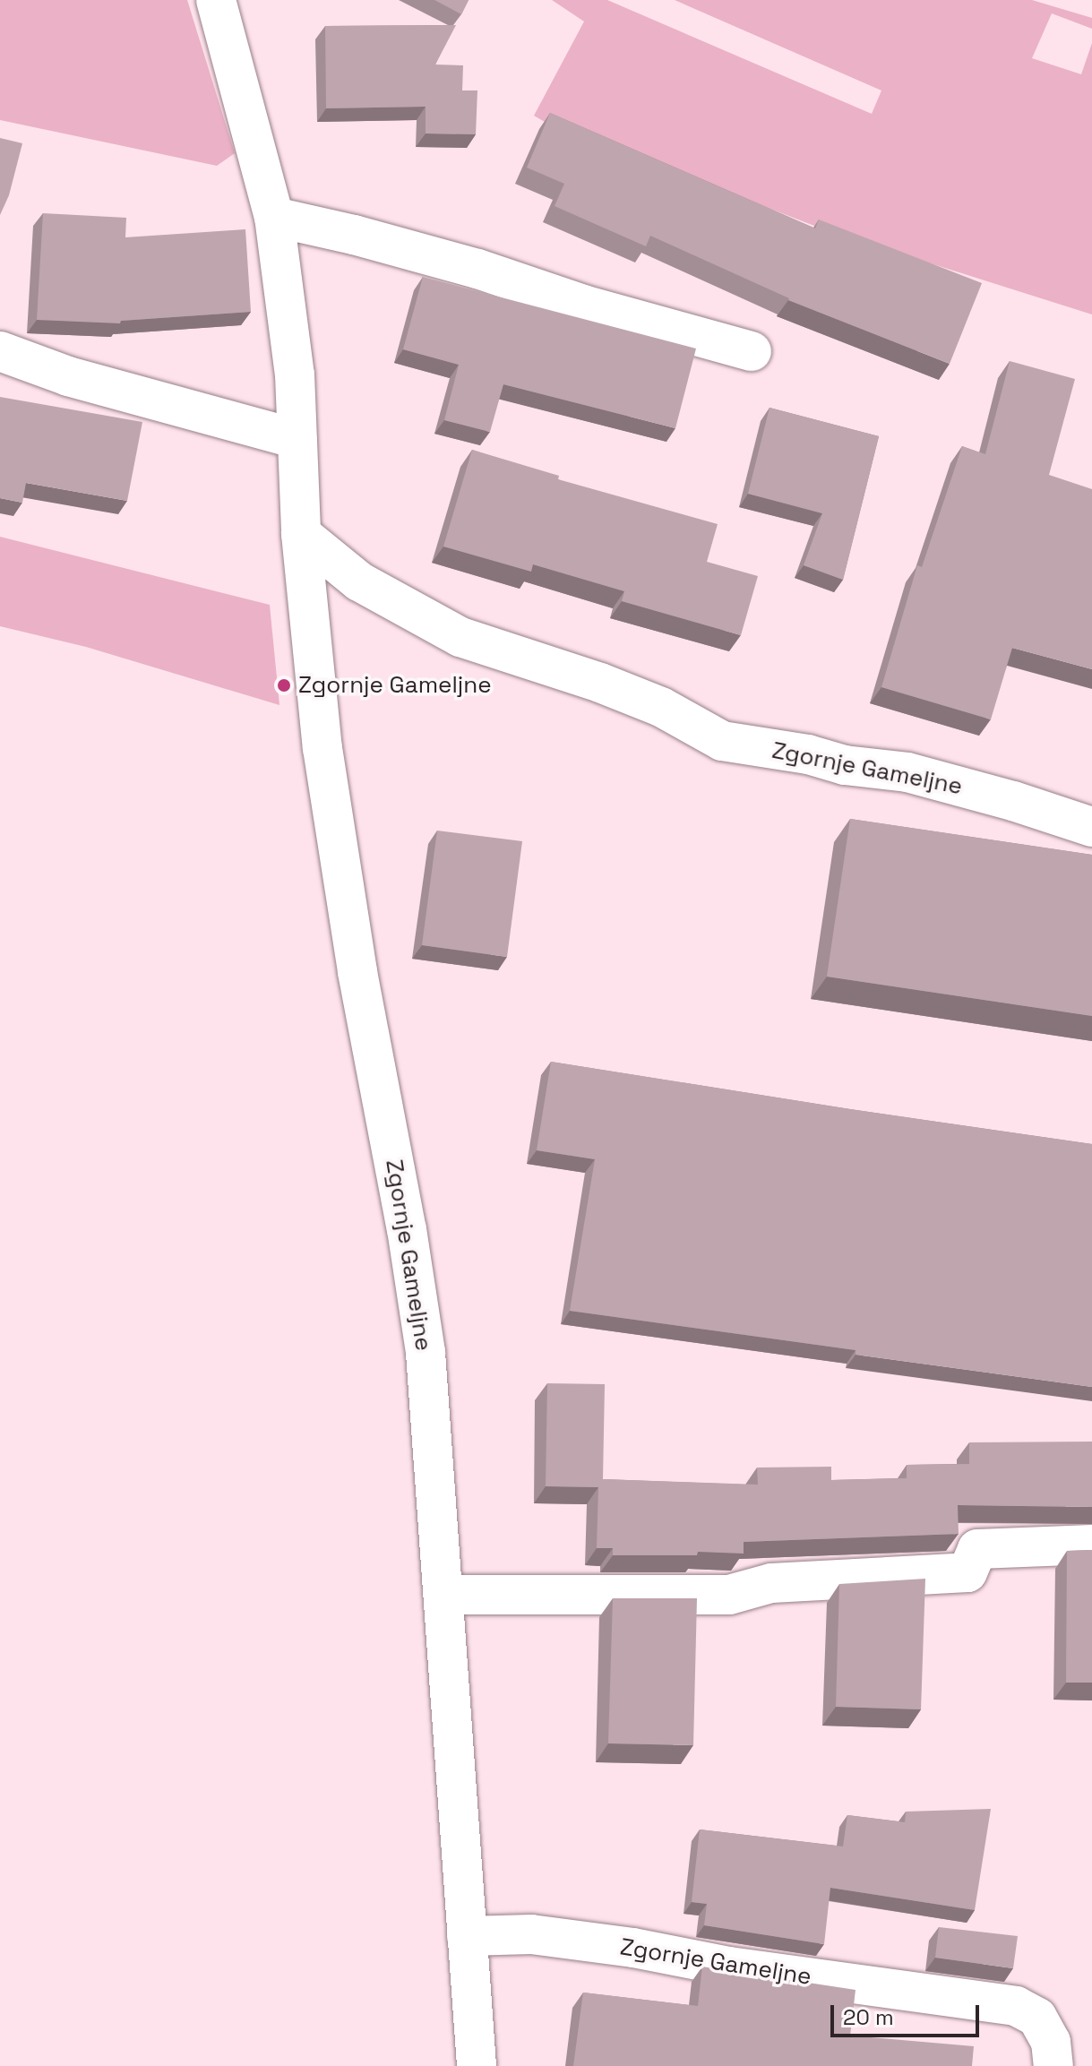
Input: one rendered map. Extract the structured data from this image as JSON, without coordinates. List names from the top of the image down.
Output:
{
  "streets": {
    "street": ["Zgornje Gameljne"]
  },
  "places": ["Zgornje Gameljne"],
  "scale_bar": "20 m"
}
